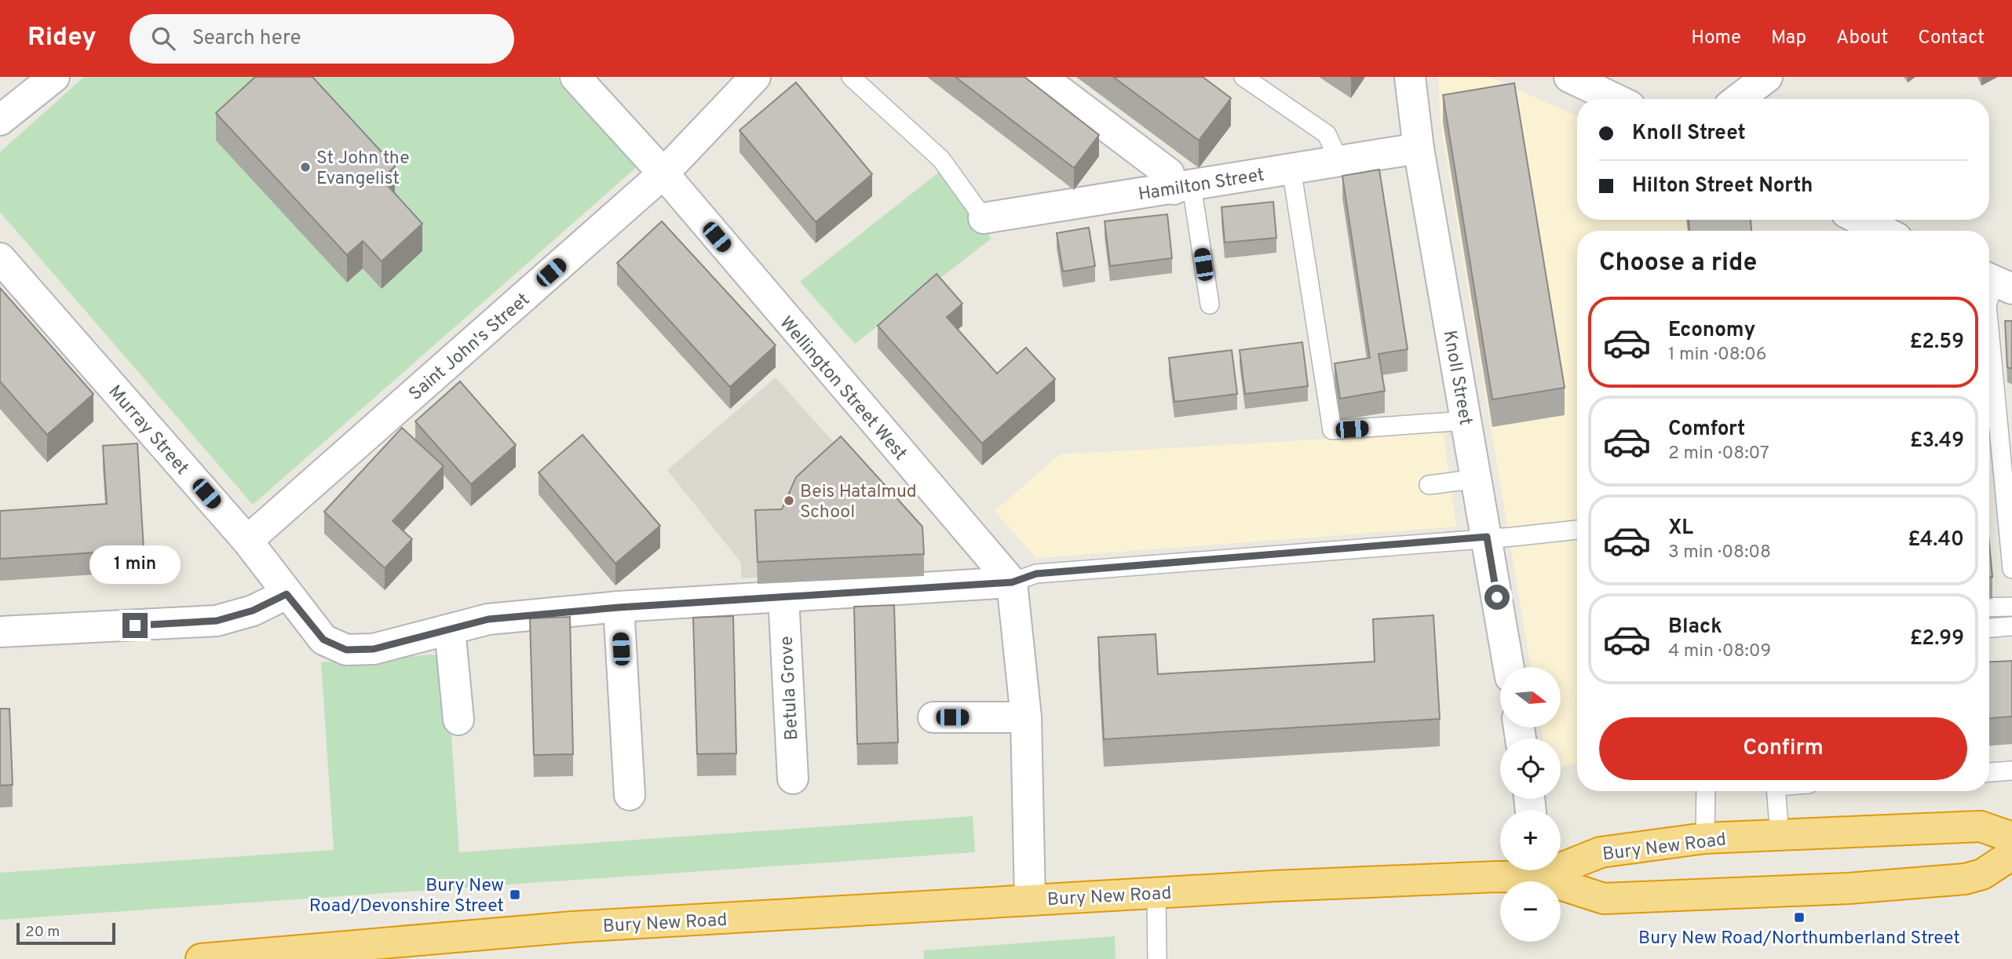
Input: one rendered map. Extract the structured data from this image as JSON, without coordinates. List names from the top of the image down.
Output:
{
  "streets": {
    "highway": ["Bury New Road"],
    "street": [
      "Hamilton Street",
      "Saint John's Street",
      "Knoll Street",
      "Wellington Street West",
      "Murray Street",
      "Betula Grove"
    ]
  },
  "crossings": [
    ["Hamilton Street", "Knoll Street"],
    ["Saint John's Street", "Wellington Street West"],
    ["Saint John's Street", "Murray Street"],
    ["Wellington Street West", "Murray Street"],
    ["Murray Street", "Betula Grove"]
  ],
  "places": {
    "other": ["St John the Evangelist", "Beis Hatalmud School"],
    "transit": ["Bury New Road/Devonshire Street", "Bury New Road/Northumberland Street"]
  },
  "scale_bar": "20 m",
  "north": "right",
  "page": {
    "header": "Ridey",
    "search": "Search here",
    "nav": [
      "Home",
      "Map",
      "About",
      "Contact"
    ],
    "banner": ["Knoll Street", "Hilton Street North"],
    "heading": "Choose a ride",
    "list": [
      {
        "name": "Economy",
        "note": "1 min · 08:06",
        "value": "£2.59"
      },
      {
        "name": "Comfort",
        "note": "2 min · 08:07",
        "value": "£3.49"
      },
      {
        "name": "XL",
        "note": "3 min · 08:08",
        "value": "£4.40"
      },
      {
        "name": "Black",
        "note": "4 min · 08:09",
        "value": "£2.99"
      }
    ],
    "bubble": "1 min",
    "map_buttons": ["+", "−"],
    "buttons": "Confirm",
    "scale": "20 m"
  }
}
